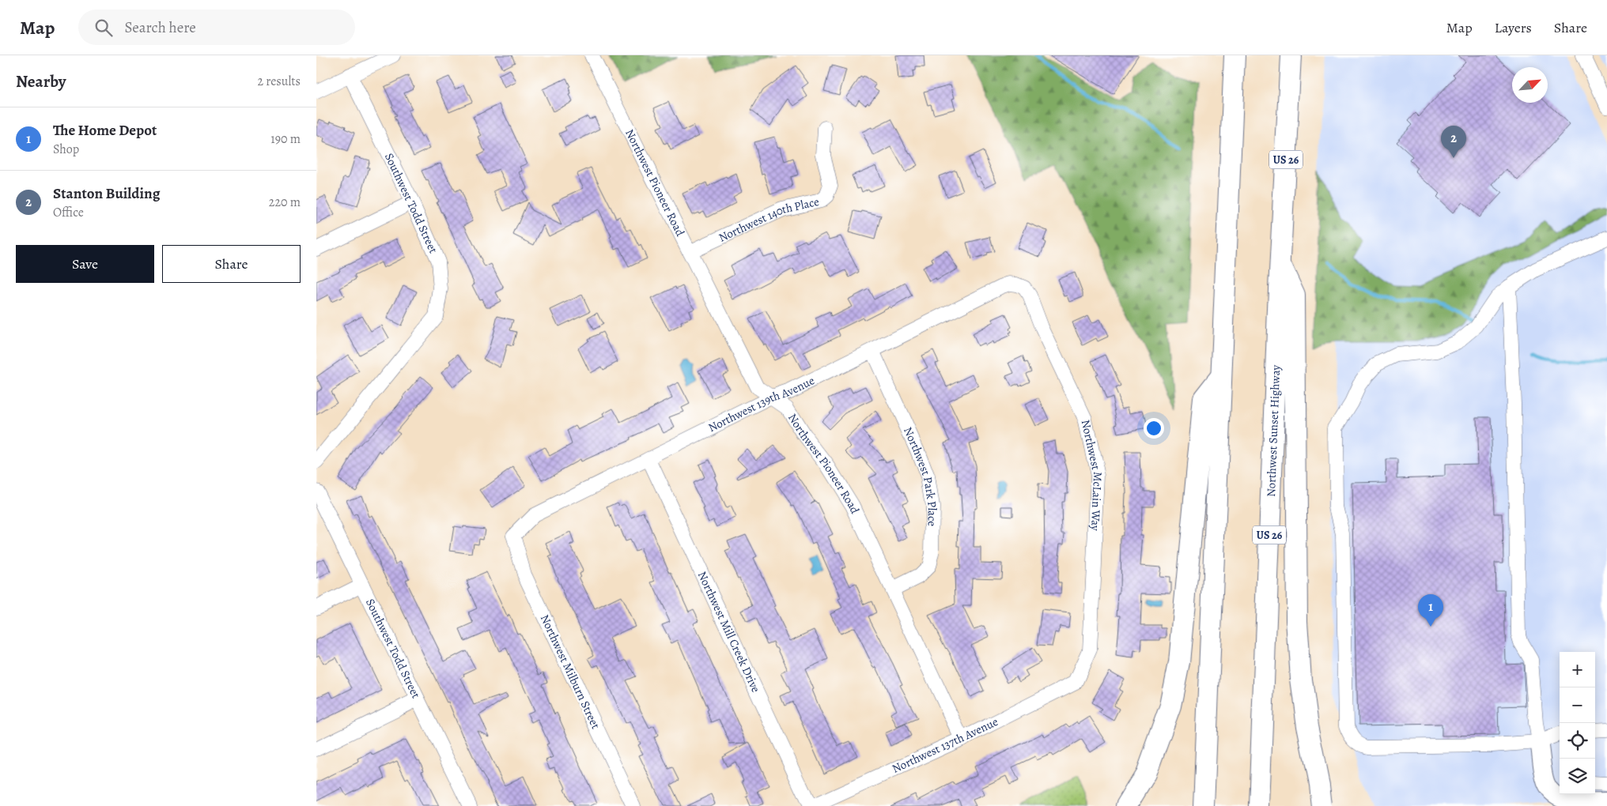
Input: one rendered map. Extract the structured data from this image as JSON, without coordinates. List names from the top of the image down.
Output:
{
  "streets": {
    "highway": ["US 26", "Northwest Sunset Highway"],
    "street": [
      "Northwest Pioneer Road",
      "Southwest Todd Street",
      "Northwest 140th Place",
      "Northwest 139th Avenue",
      "Northwest McLain Way",
      "Northwest Park Place",
      "Northwest Mill Creek Drive",
      "Northwest Milburn Street",
      "Northwest 137th Avenue"
    ]
  },
  "crossings": [
    ["Northwest Pioneer Road", "Northwest 140th Place"],
    ["Northwest Pioneer Road", "Northwest 139th Avenue"],
    ["Northwest Pioneer Road", "Northwest Park Place"],
    ["Northwest Pioneer Road", "Northwest 137th Avenue"],
    ["Northwest 139th Avenue", "Northwest McLain Way"],
    ["Northwest 139th Avenue", "Northwest Park Place"],
    ["Northwest 139th Avenue", "Northwest Mill Creek Drive"],
    ["Northwest 139th Avenue", "Northwest Milburn Street"],
    ["Northwest McLain Way", "Northwest 137th Avenue"]
  ],
  "north": "top right",
  "page": {
    "header": "Map",
    "search": "Search here",
    "nav": ["Map", "Layers", "Share"],
    "heading": ["Nearby", "2 results"],
    "list": [
      {
        "mark": "1",
        "name": "The Home Depot",
        "note": "Shop",
        "value": "190 m"
      },
      {
        "mark": "2",
        "name": "Stanton Building",
        "note": "Office",
        "value": "220 m"
      }
    ],
    "pins": ["2", "1"],
    "buttons": ["Save", "Share"],
    "map_buttons": ["+", "−"]
  }
}
